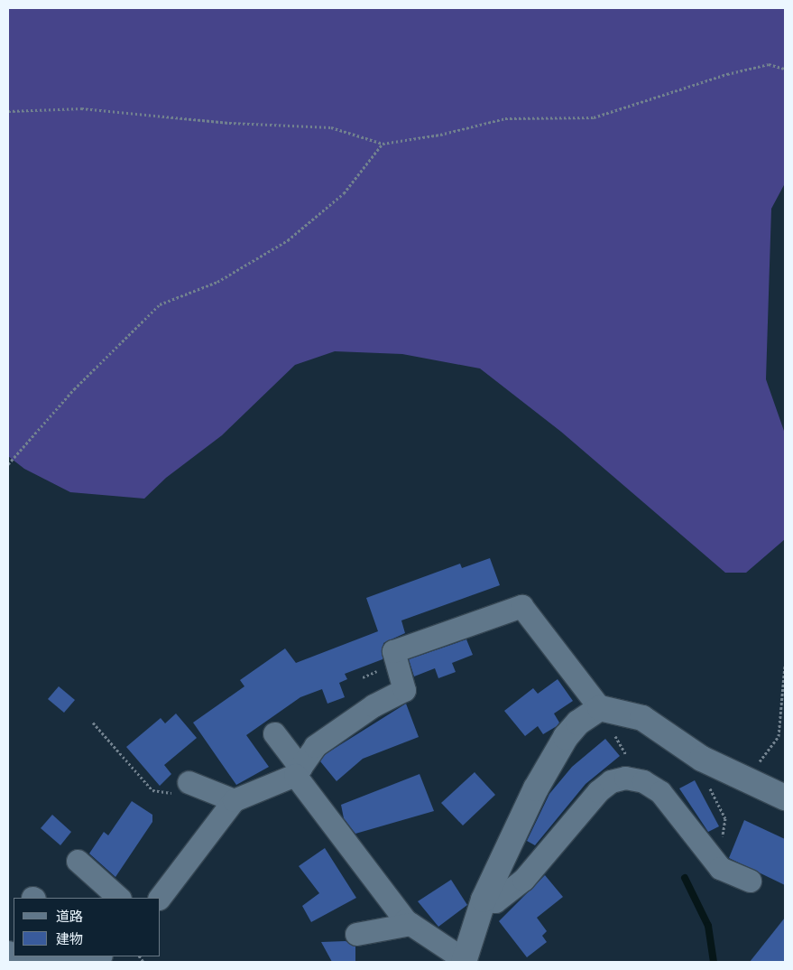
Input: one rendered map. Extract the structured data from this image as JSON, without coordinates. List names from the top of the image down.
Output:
{
  "legend": ["道路", "建物"]
}
